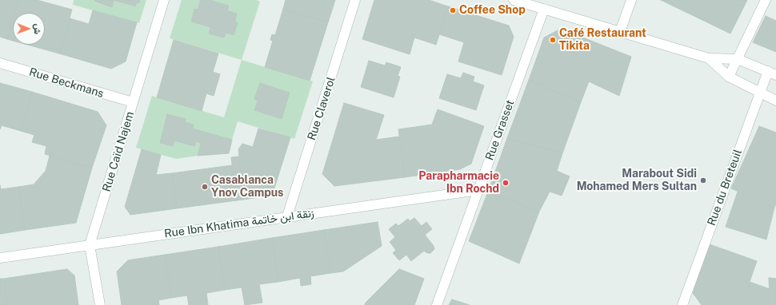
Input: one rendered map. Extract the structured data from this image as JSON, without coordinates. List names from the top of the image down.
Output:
{
  "streets": {
    "street": [
      "Rue Beckmans",
      "Rue Claverol",
      "Rue Grasset",
      "Rue Caïd Najem",
      "Rue du Breteuil",
      "Rue Ibn Khatima زنقة ابن خاتمة"
    ]
  },
  "crossings": [
    ["Rue Beckmans", "Rue Caïd Najem"],
    ["Rue Claverol", "Rue Ibn Khatima زنقة ابن خاتمة"],
    ["Rue Grasset", "Rue Ibn Khatima زنقة ابن خاتمة"],
    ["Rue Caïd Najem", "Rue Ibn Khatima زنقة ابن خاتمة"]
  ],
  "places": [
    "Coffee Shop",
    "Café Restaurant Tikita",
    "Marabout Sidi Mohamed Mers Sultan",
    "Parapharmacie Ibn Rochd",
    "Casablanca Ynov Campus"
  ],
  "north": "right"
}
